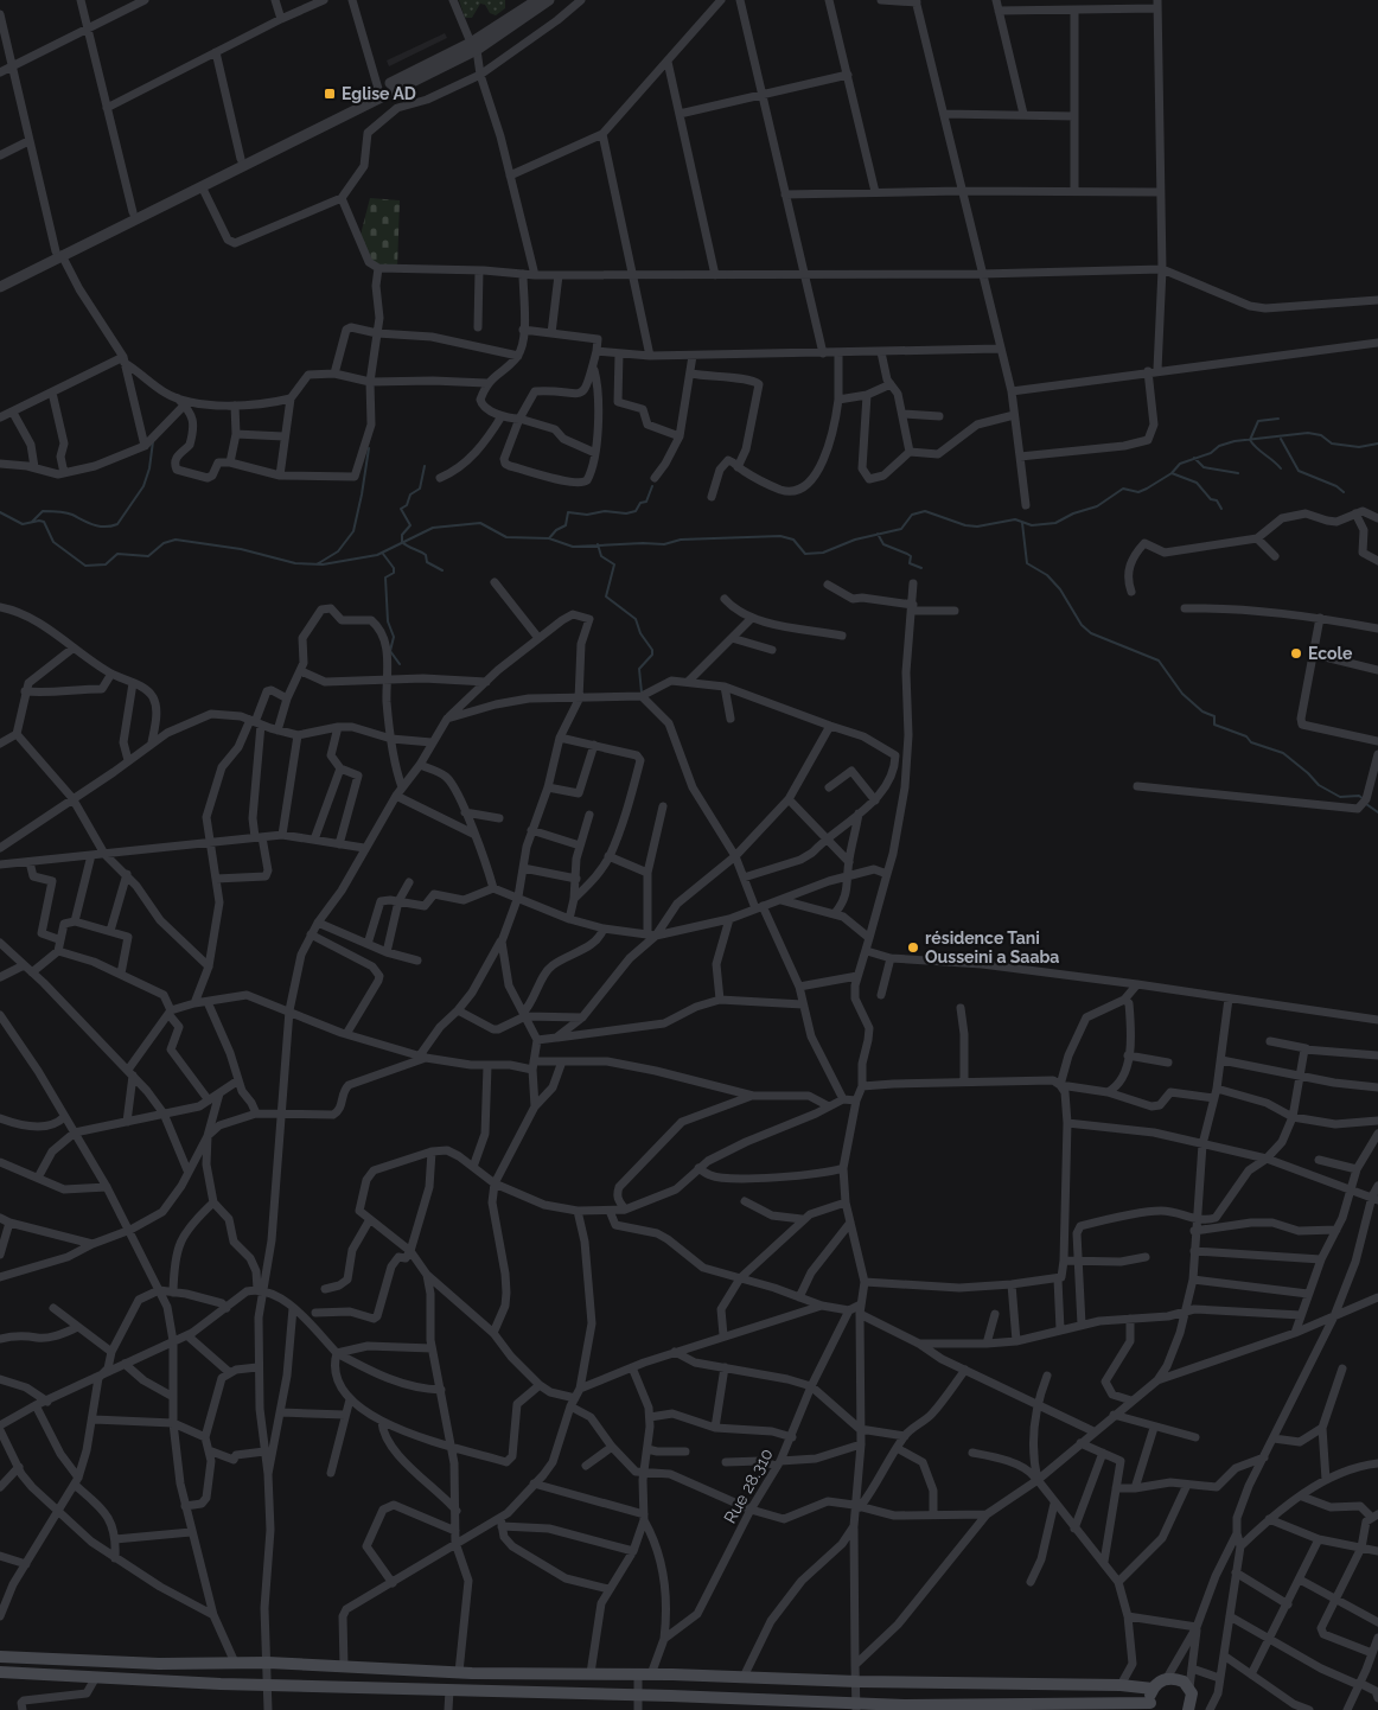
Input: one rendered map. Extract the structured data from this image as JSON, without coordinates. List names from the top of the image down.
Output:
{
  "streets": {
    "street": ["Rue 28.310"]
  },
  "places": {
    "transit": ["Eglise AD"],
    "other": ["Ecole", "résidence Tani Ousseini a Saaba"]
  }
}
